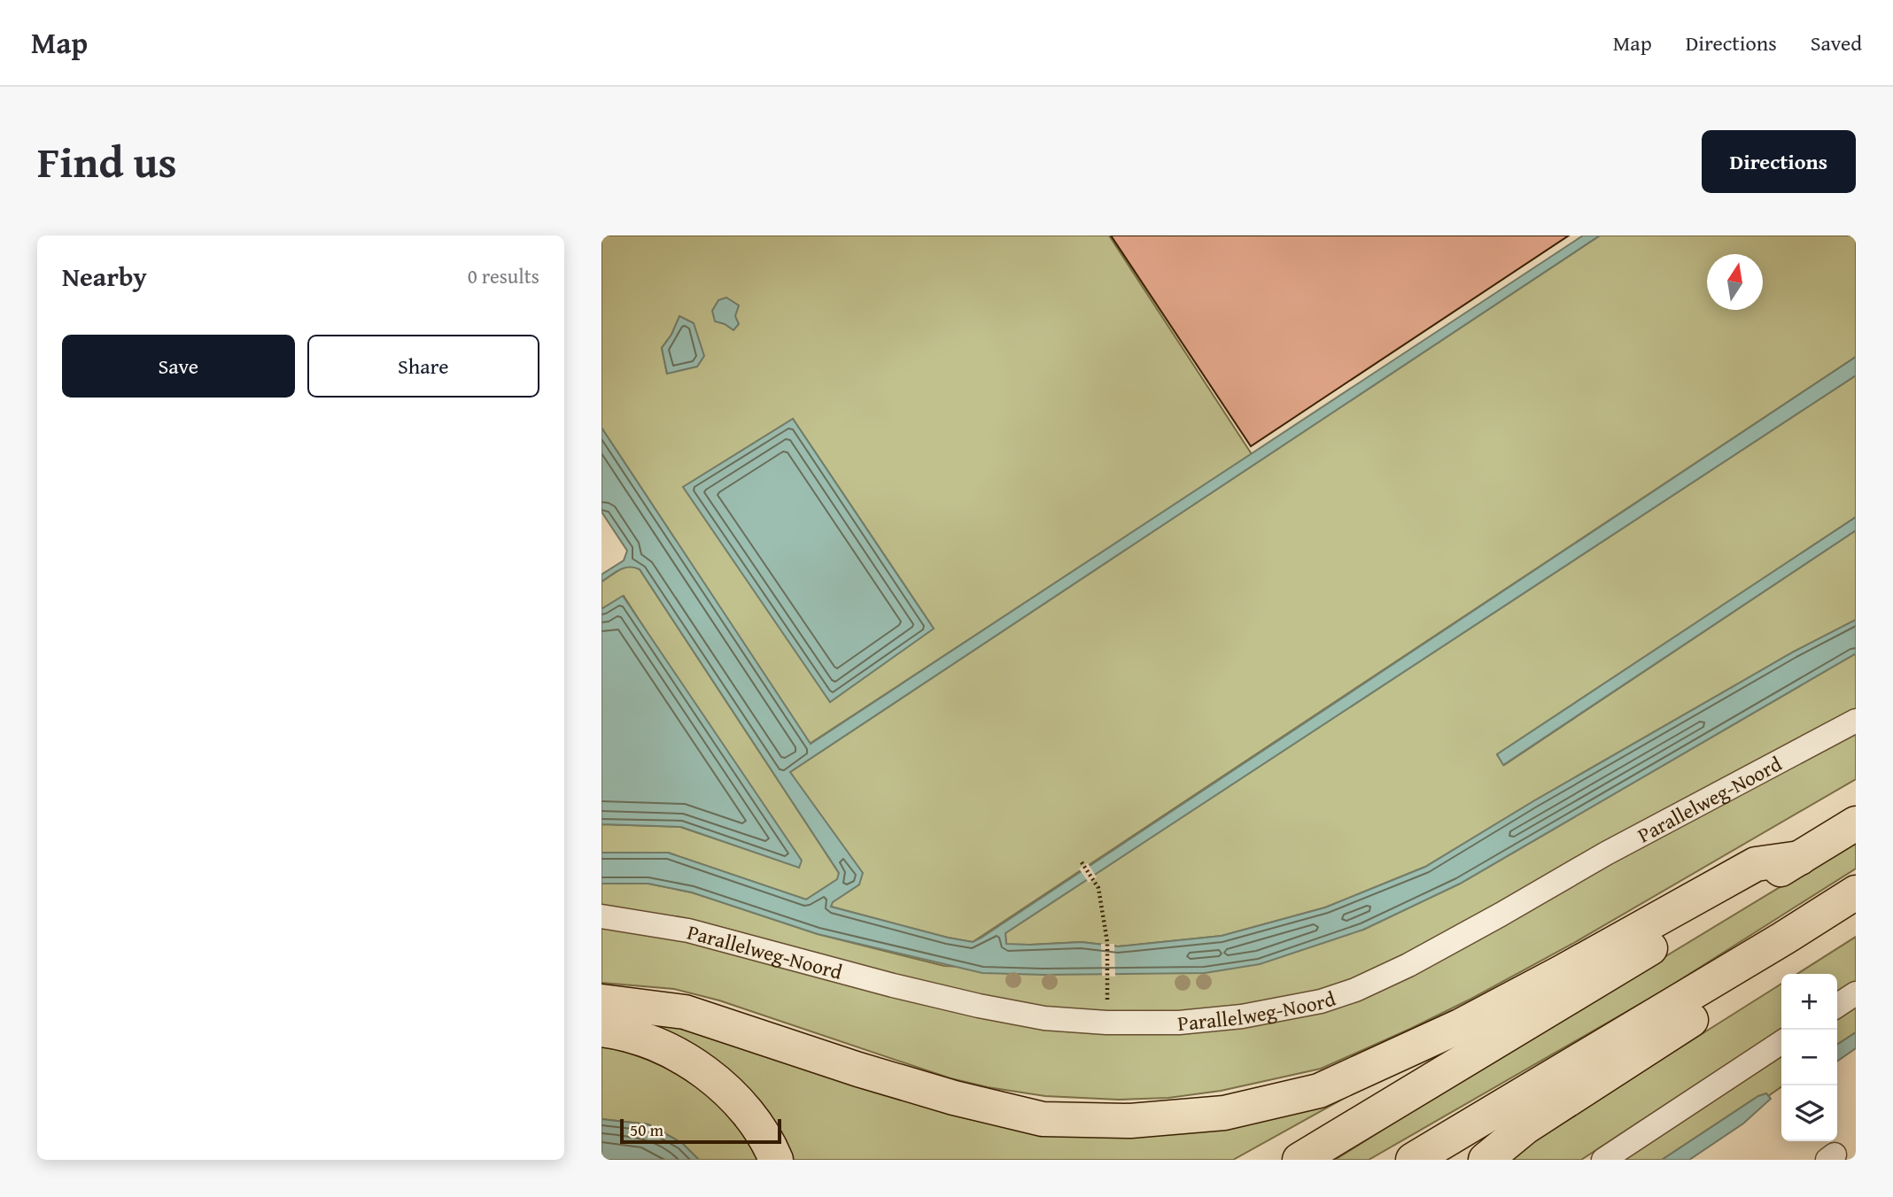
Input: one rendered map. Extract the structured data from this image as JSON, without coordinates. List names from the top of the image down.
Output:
{
  "streets": {
    "street": ["Parallelweg-Noord"]
  },
  "scale_bar": "50 m",
  "north": "top",
  "page": {
    "header": "Map",
    "nav": ["Map", "Directions", "Saved"],
    "title": "Find us",
    "buttons": [
      "Directions",
      ["Save", "Share"]
    ],
    "heading": ["Nearby", "0 results"],
    "map_buttons": ["+", "−"],
    "scale": "50 m"
  }
}
